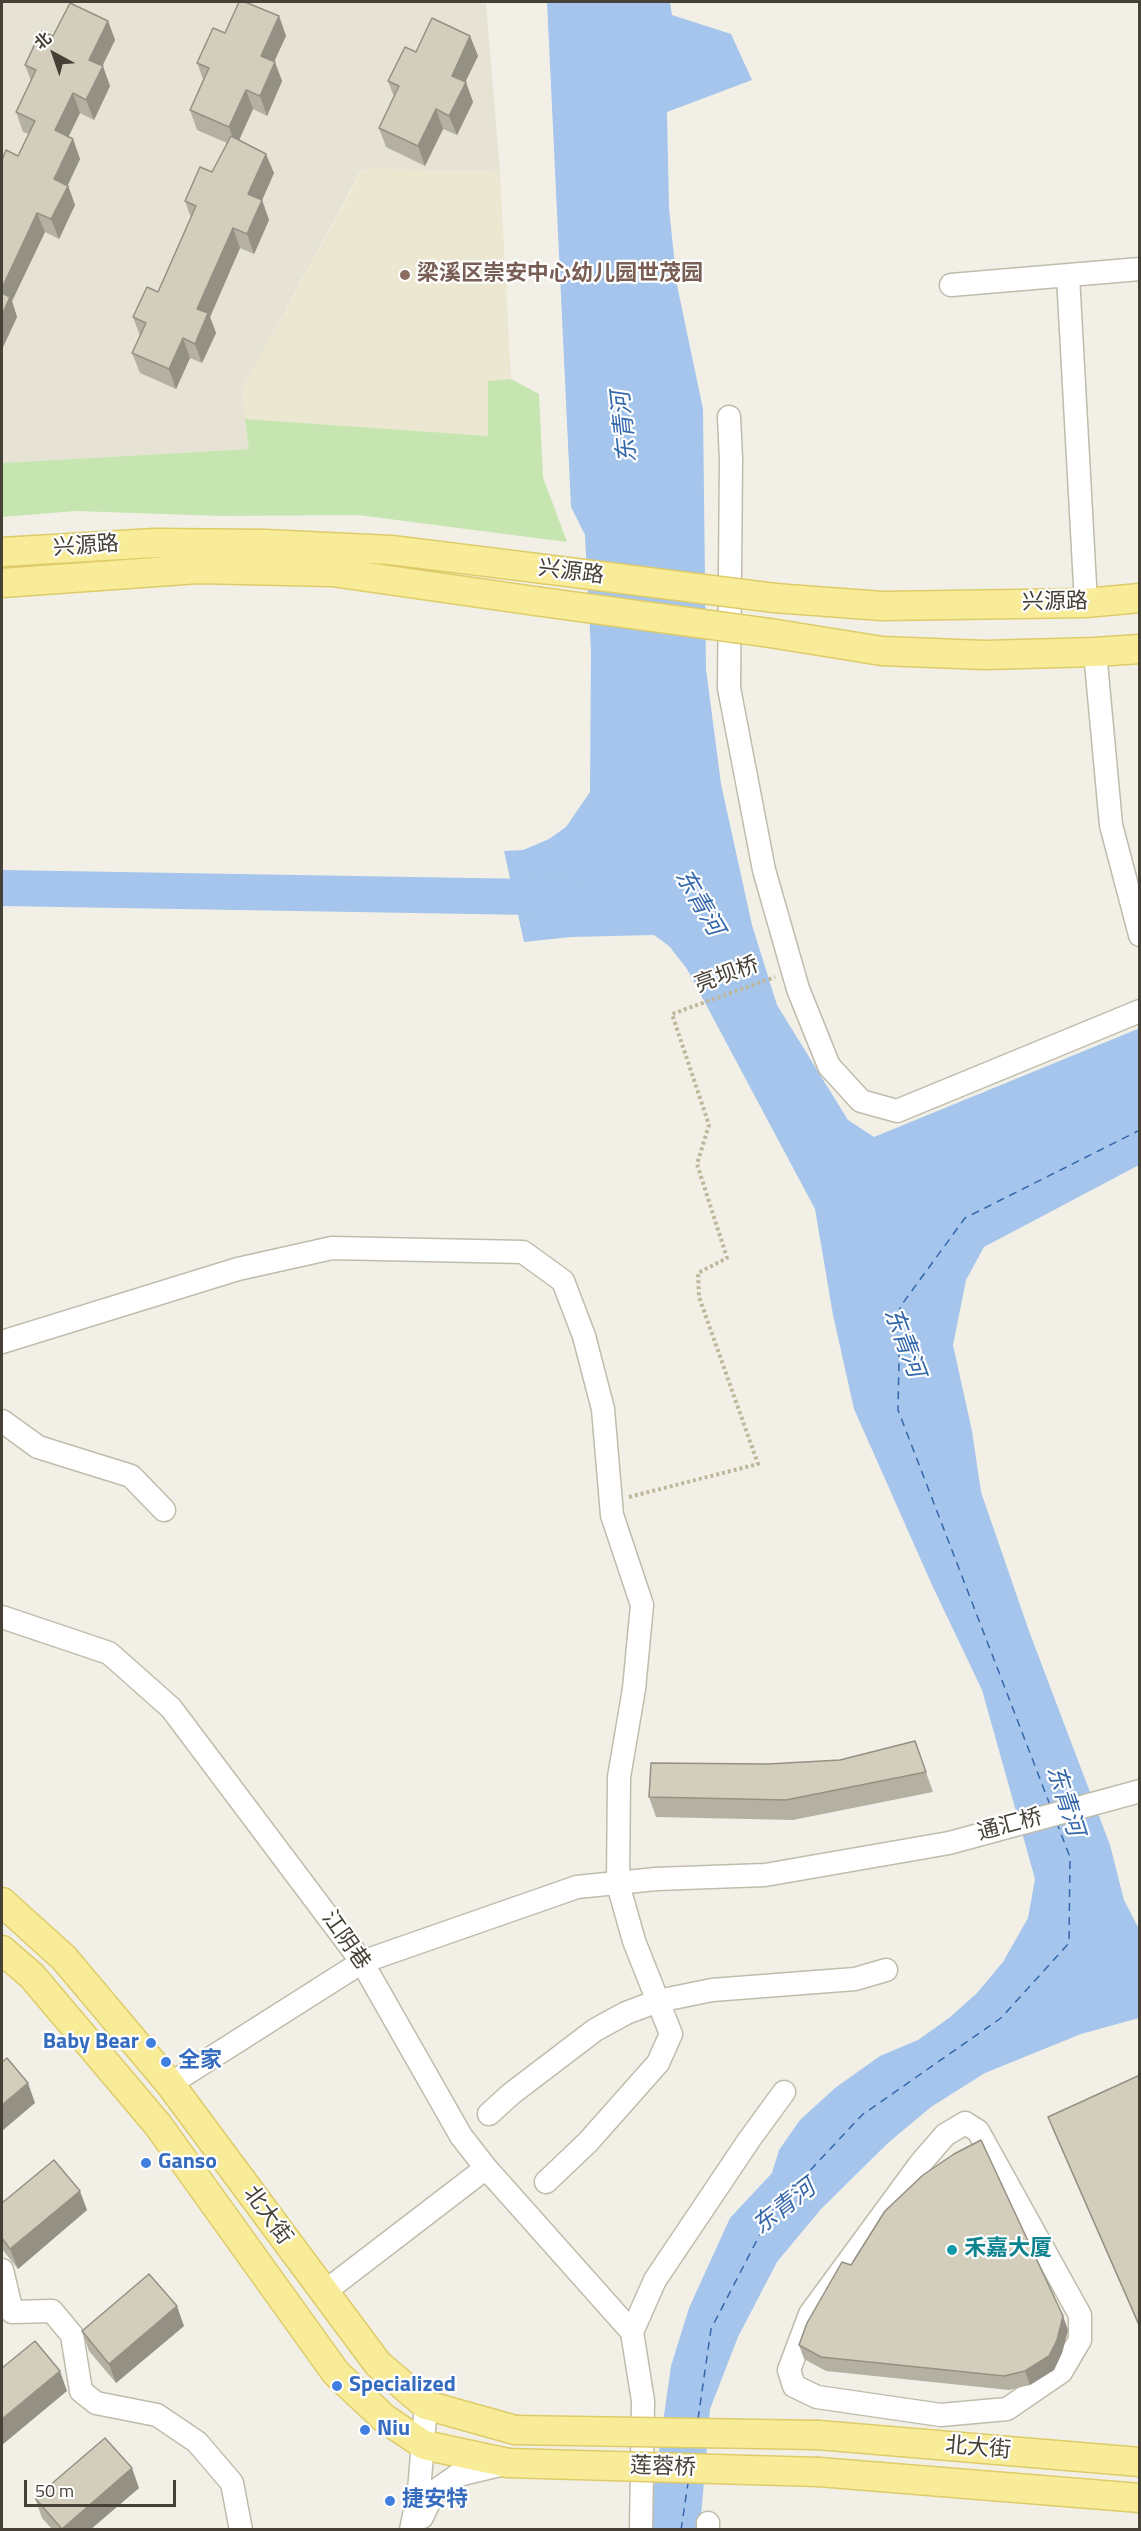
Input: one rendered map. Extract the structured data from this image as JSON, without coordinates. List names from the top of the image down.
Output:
{
  "streets": {
    "main road": ["兴源路", "北大街", "莲蓉桥"],
    "street": ["通汇桥", "江阴巷"],
    "path": ["亮坝桥"]
  },
  "crossings": [
    ["通汇桥", "江阴巷"],
    ["通汇桥", "北大街"],
    ["北大街", "莲蓉桥"]
  ],
  "water": ["东青河"],
  "places": [
    "梁溪区崇安中心幼儿园世茂园",
    "Baby Bear",
    "全家",
    "Ganso",
    "禾嘉大厦",
    "Specialized",
    "Niu",
    "捷安特"
  ],
  "scale_bar": "50 m",
  "north": "top left"
}
